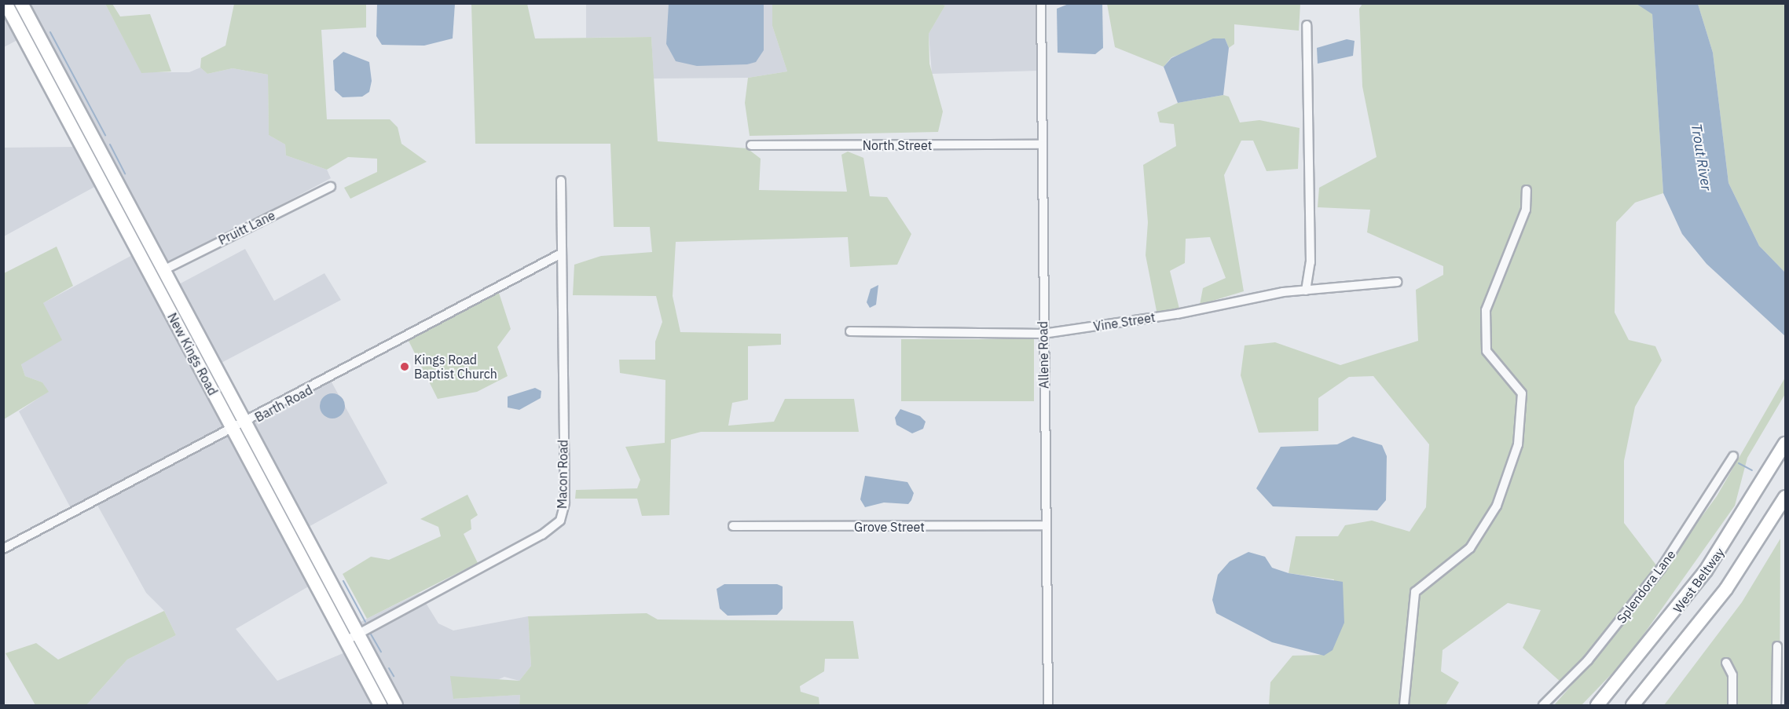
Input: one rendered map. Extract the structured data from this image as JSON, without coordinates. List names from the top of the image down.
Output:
{
  "streets": {
    "highway": ["New Kings Road", "West Beltway"],
    "street": [
      "North Street",
      "Pruitt Lane",
      "Vine Street",
      "Allene Road",
      "Barth Road",
      "Macon Road",
      "Grove Street",
      "Splendora Lane"
    ]
  },
  "crossings": [
    ["North Street", "Allene Road"],
    ["Pruitt Lane", "New Kings Road"],
    ["Vine Street", "Allene Road"],
    ["New Kings Road", "Barth Road"],
    ["New Kings Road", "Macon Road"],
    ["Allene Road", "Grove Street"],
    ["Barth Road", "Macon Road"]
  ],
  "water": ["Trout River"],
  "places": ["Kings Road Baptist Church"]
}
